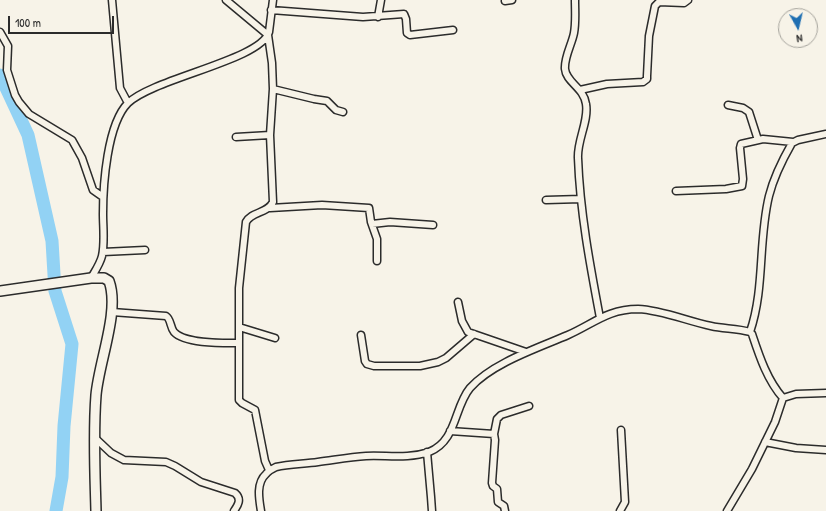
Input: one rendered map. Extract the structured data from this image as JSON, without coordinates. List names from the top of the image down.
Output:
{
  "scale_bar": "100 m",
  "north": "bottom"
}
